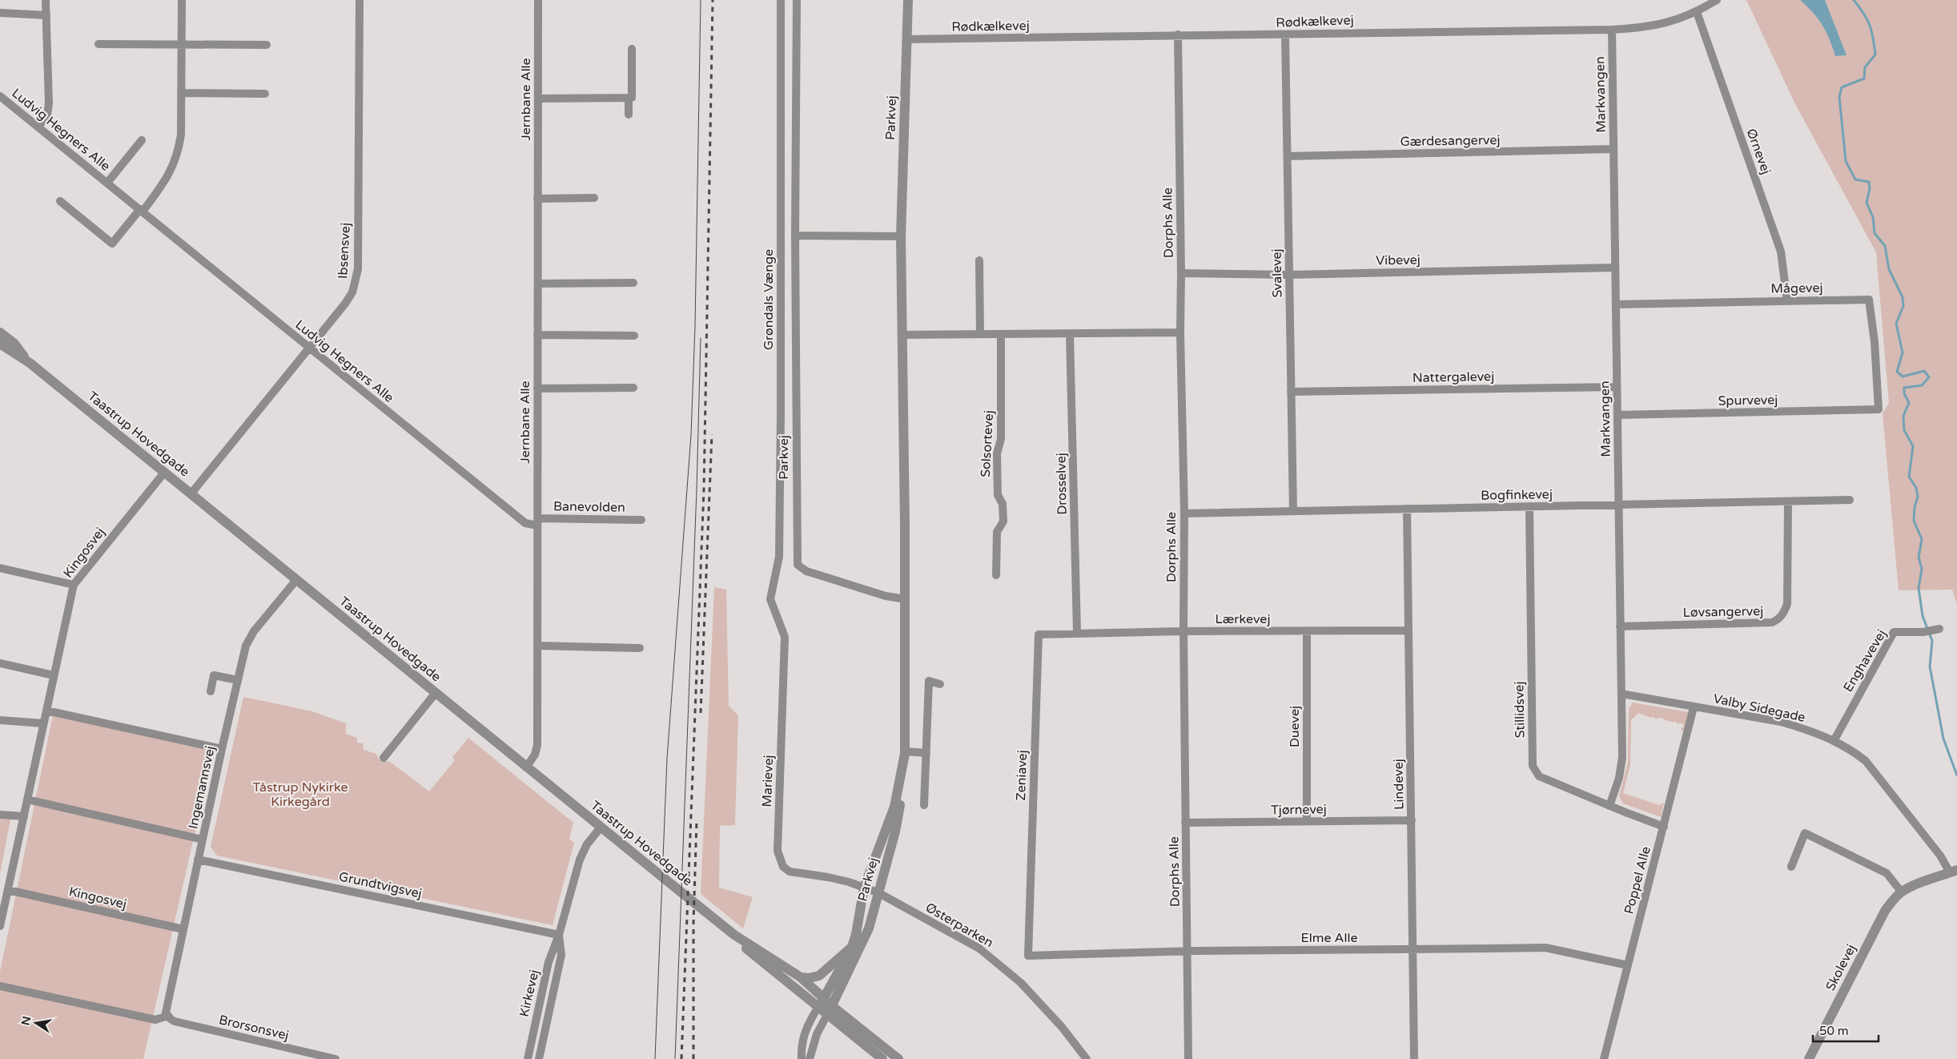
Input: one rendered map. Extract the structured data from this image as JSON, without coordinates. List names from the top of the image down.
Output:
{
  "streets": {
    "street": [
      "Rødkælkevej",
      "Markvangen",
      "Jernbane Alle",
      "Parkvej",
      "Ludvig Hegners Alle",
      "Gærdesangervej",
      "Ørnevej",
      "Dorphs Alle",
      "Ibsensvej",
      "Vibevej",
      "Svalevej",
      "Mågevej",
      "Grøndals Vænge",
      "Nattergalevej",
      "Spurvevej",
      "Taastrup Hovedgade",
      "Solsortevej",
      "Drosselvej",
      "Bogfinkevej",
      "Banevolden",
      "Kingosvej",
      "Løvsangervej",
      "Lærkevej",
      "Enghavevej",
      "Valby Sidegade",
      "Stillidsvej",
      "Duevej",
      "Zeniavej",
      "Marievej",
      "Lindevej",
      "Ingemannsvej",
      "Tjørnevej",
      "Poppel Alle",
      "Grundtvigsvej",
      "Østerparken",
      "Elme Alle",
      "Skolevej",
      "Kirkevej",
      "Brorsonsvej"
    ]
  },
  "crossings": [
    ["Rødkælkevej", "Markvangen"],
    ["Rødkælkevej", "Parkvej"],
    ["Rødkælkevej", "Ørnevej"],
    ["Rødkælkevej", "Dorphs Alle"],
    ["Rødkælkevej", "Svalevej"],
    ["Markvangen", "Gærdesangervej"],
    ["Markvangen", "Vibevej"],
    ["Markvangen", "Mågevej"],
    ["Markvangen", "Nattergalevej"],
    ["Markvangen", "Spurvevej"],
    ["Markvangen", "Bogfinkevej"],
    ["Markvangen", "Løvsangervej"],
    ["Markvangen", "Valby Sidegade"],
    ["Markvangen", "Stillidsvej"],
    ["Jernbane Alle", "Ludvig Hegners Alle"],
    ["Jernbane Alle", "Taastrup Hovedgade"],
    ["Jernbane Alle", "Banevolden"],
    ["Parkvej", "Taastrup Hovedgade"],
    ["Parkvej", "Marievej"],
    ["Parkvej", "Østerparken"],
    ["Ludvig Hegners Alle", "Ibsensvej"],
    ["Ludvig Hegners Alle", "Banevolden"],
    ["Gærdesangervej", "Svalevej"],
    ["Ørnevej", "Mågevej"],
    ["Dorphs Alle", "Vibevej"],
    ["Dorphs Alle", "Bogfinkevej"],
    ["Dorphs Alle", "Lærkevej"],
    ["Dorphs Alle", "Tjørnevej"],
    ["Dorphs Alle", "Elme Alle"],
    ["Ibsensvej", "Taastrup Hovedgade"],
    ["Vibevej", "Svalevej"],
    ["Svalevej", "Nattergalevej"],
    ["Svalevej", "Bogfinkevej"],
    ["Mågevej", "Spurvevej"],
    ["Grøndals Vænge", "Marievej"],
    ["Taastrup Hovedgade", "Kingosvej"],
    ["Taastrup Hovedgade", "Ingemannsvej"],
    ["Taastrup Hovedgade", "Kirkevej"],
    ["Drosselvej", "Lærkevej"],
    ["Drosselvej", "Zeniavej"],
    ["Bogfinkevej", "Løvsangervej"],
    ["Bogfinkevej", "Stillidsvej"],
    ["Bogfinkevej", "Lindevej"],
    ["Kingosvej", "Ingemannsvej"],
    ["Lærkevej", "Duevej"],
    ["Lærkevej", "Zeniavej"],
    ["Lærkevej", "Lindevej"],
    ["Enghavevej", "Valby Sidegade"],
    ["Valby Sidegade", "Poppel Alle"],
    ["Valby Sidegade", "Skolevej"],
    ["Stillidsvej", "Poppel Alle"],
    ["Duevej", "Tjørnevej"],
    ["Zeniavej", "Elme Alle"],
    ["Marievej", "Østerparken"],
    ["Lindevej", "Tjørnevej"],
    ["Lindevej", "Elme Alle"],
    ["Ingemannsvej", "Grundtvigsvej"],
    ["Ingemannsvej", "Brorsonsvej"],
    ["Poppel Alle", "Elme Alle"],
    ["Grundtvigsvej", "Kirkevej"]
  ],
  "parks": ["Tåstrup Nykirke Kirkegård"],
  "scale_bar": "50 m",
  "north": "left"
}
